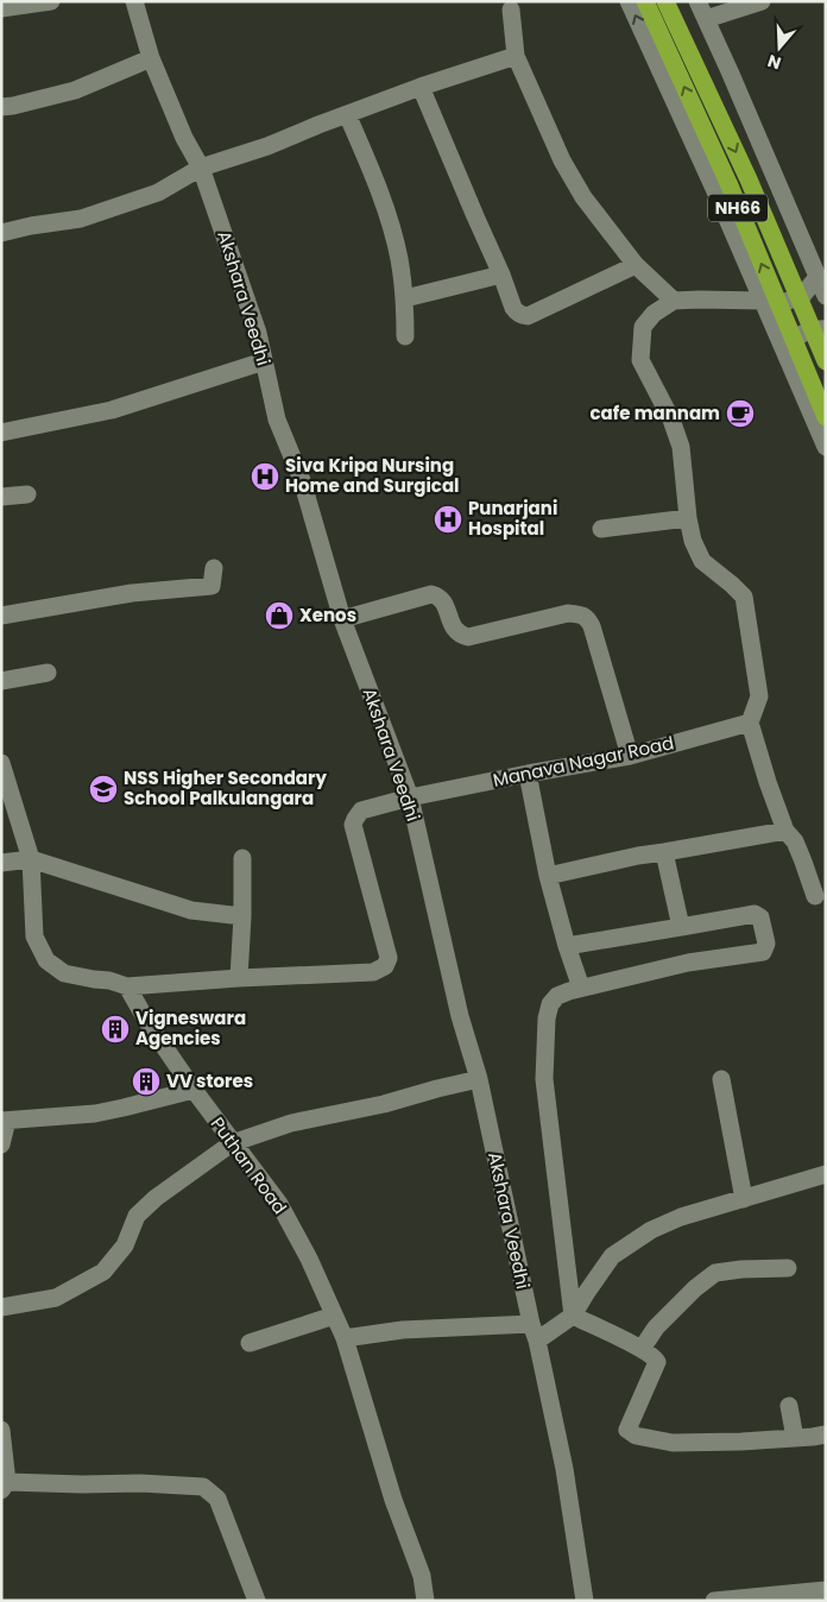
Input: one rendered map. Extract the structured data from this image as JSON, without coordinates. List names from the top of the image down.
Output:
{
  "streets": {
    "highway": ["NH66"],
    "street": ["Akshara Veedhi", "Manava Nagar Road", "Puthan Road"]
  },
  "crossings": [
    ["Akshara Veedhi", "Manava Nagar Road"]
  ],
  "places": {
    "cafe": ["cafe mannam"],
    "hospital": ["Siva Kripa Nursing Home and Surgical", "Punarjani Hospital"],
    "shop": ["Xenos"],
    "school or university": ["NSS Higher Secondary School Palkulangara"],
    "building": ["Vigneswara Agencies", "VV stores"]
  },
  "north": "bottom"
}
